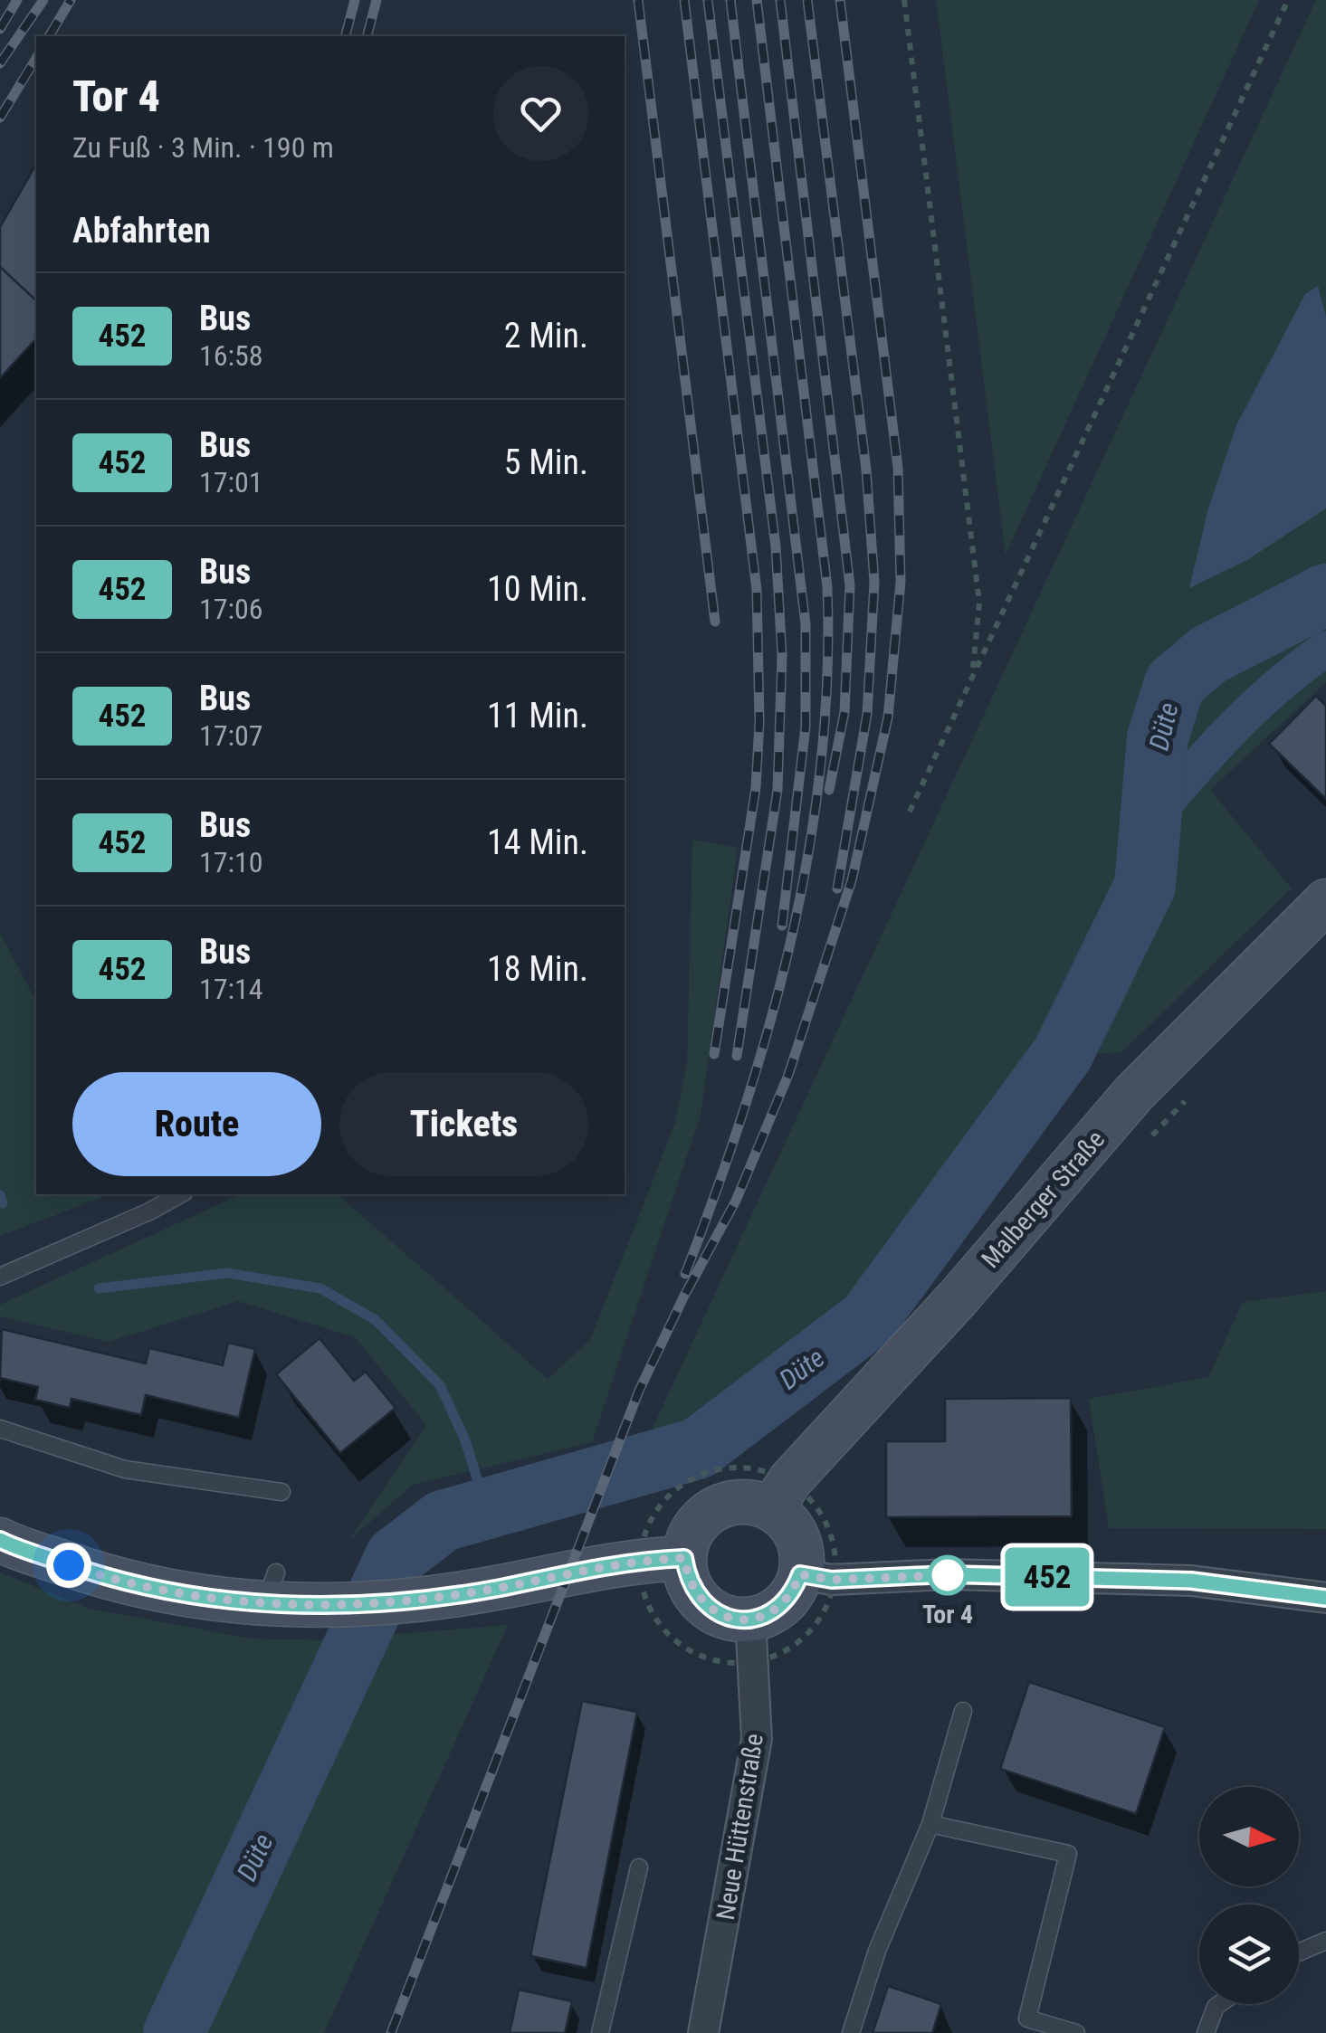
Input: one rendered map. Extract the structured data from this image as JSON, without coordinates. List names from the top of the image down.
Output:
{
  "streets": {
    "street": ["Malberger Straße", "Neue Hüttenstraße"]
  },
  "crossings": [
    ["Malberger Straße", "Neue Hüttenstraße"]
  ],
  "water": ["Düte"],
  "places": ["Tor 4"],
  "lines": ["bus line 452"],
  "north": "right",
  "page": {
    "on_map": "452",
    "heading": [
      ["Tor 4", "Zu Fuß · 3 Min. · 190 m"],
      "Abfahrten"
    ],
    "list": [
      {
        "mark": "452",
        "name": "Bus",
        "note": "16:58",
        "value": "2 Min."
      },
      {
        "mark": "452",
        "name": "Bus",
        "note": "17:01",
        "value": "5 Min."
      },
      {
        "mark": "452",
        "name": "Bus",
        "note": "17:06",
        "value": "10 Min."
      },
      {
        "mark": "452",
        "name": "Bus",
        "note": "17:07",
        "value": "11 Min."
      },
      {
        "mark": "452",
        "name": "Bus",
        "note": "17:10",
        "value": "14 Min."
      },
      {
        "mark": "452",
        "name": "Bus",
        "note": "17:14",
        "value": "18 Min."
      }
    ],
    "buttons": ["Route", "Tickets"]
  }
}
